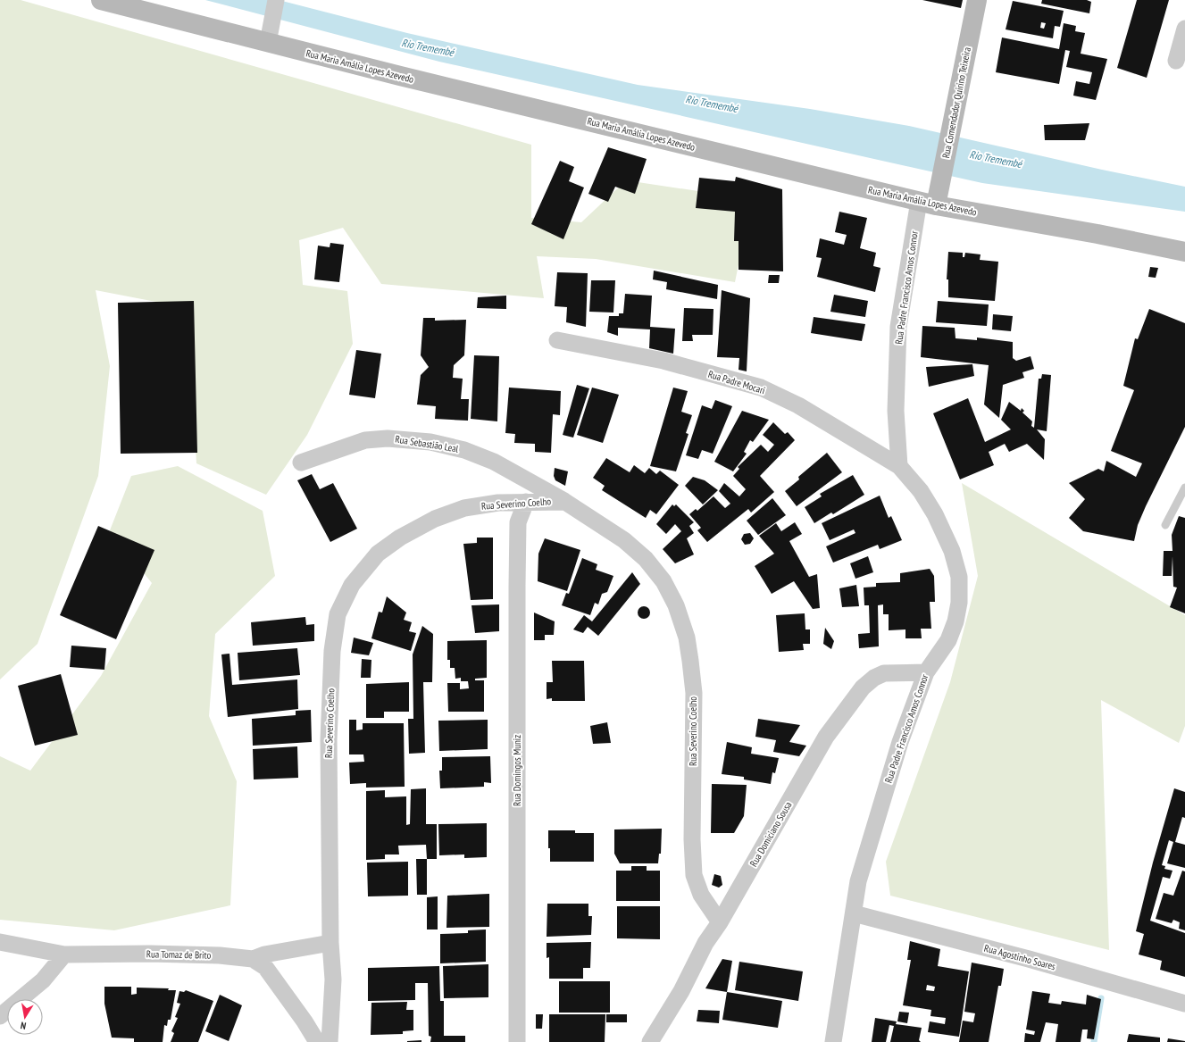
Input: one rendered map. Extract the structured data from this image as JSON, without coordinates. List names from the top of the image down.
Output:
{
  "streets": {
    "main road": ["Rua Maria Amália Lopes Azevedo", "Rua Comendador Quirino Teixeira"],
    "street": [
      "Rua Padre Francisco Amos Connor",
      "Rua Padre Mocari",
      "Rua Sebastião Leal",
      "Rua Severino Coelho",
      "Rua Domingos Muniz",
      "Rua Domiciano Sousa",
      "Rua Tomaz de Brito",
      "Rua Agostinho Soares"
    ]
  },
  "crossings": [
    ["Rua Maria Amália Lopes Azevedo", "Rua Comendador Quirino Teixeira"],
    ["Rua Maria Amália Lopes Azevedo", "Rua Padre Francisco Amos Connor"],
    ["Rua Comendador Quirino Teixeira", "Rua Padre Francisco Amos Connor"],
    ["Rua Padre Francisco Amos Connor", "Rua Padre Mocari"],
    ["Rua Padre Francisco Amos Connor", "Rua Domiciano Sousa"],
    ["Rua Padre Francisco Amos Connor", "Rua Agostinho Soares"],
    ["Rua Sebastião Leal", "Rua Severino Coelho"],
    ["Rua Severino Coelho", "Rua Domingos Muniz"],
    ["Rua Severino Coelho", "Rua Domiciano Sousa"]
  ],
  "water": ["Rio Tremembé"],
  "north": "bottom"
}
